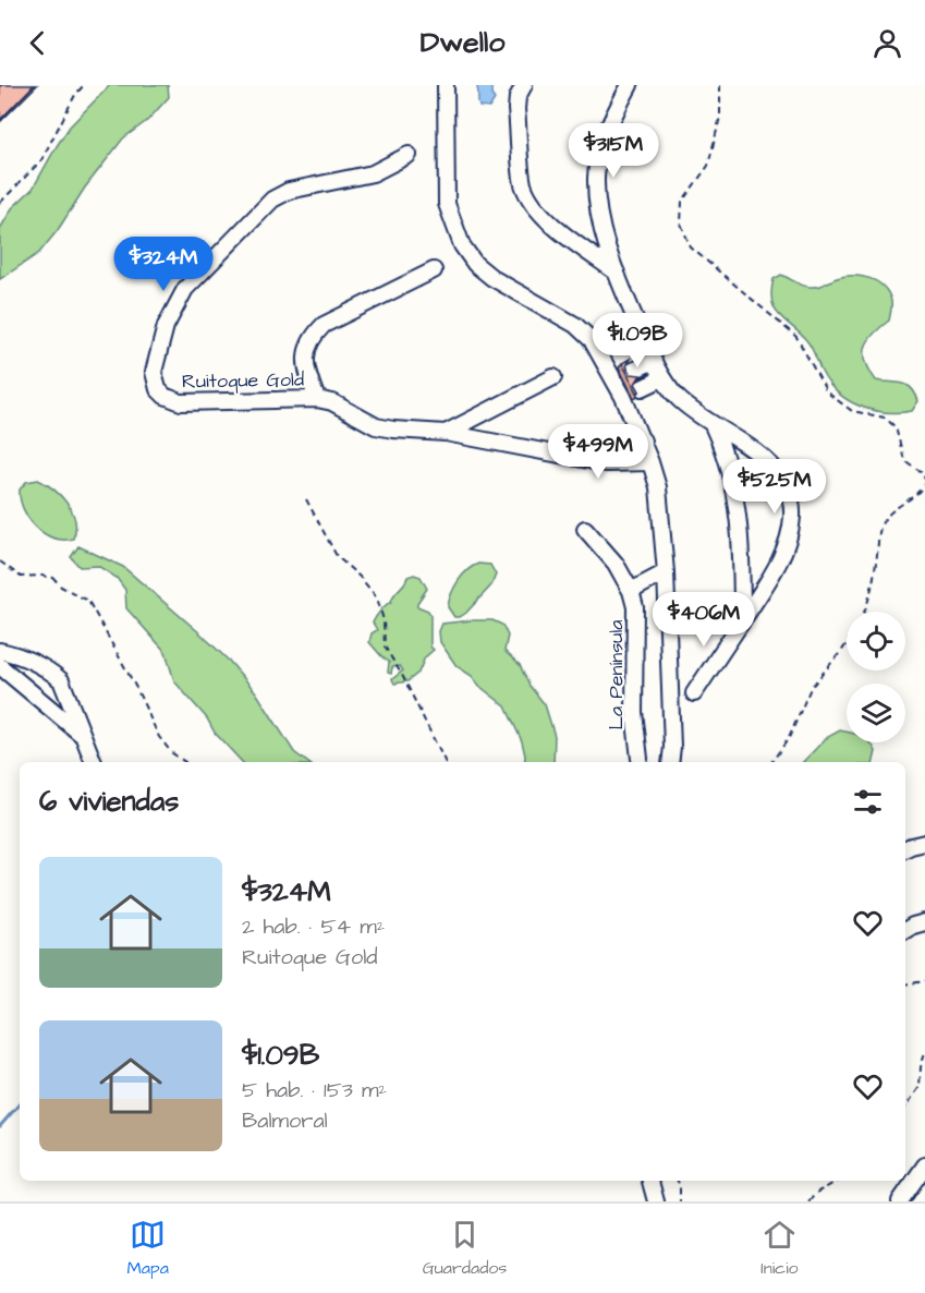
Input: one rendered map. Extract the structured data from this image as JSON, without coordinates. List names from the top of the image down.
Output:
{
  "streets": {
    "street": ["Ruitoque Gold", "La Península"]
  },
  "page": {
    "header": "Dwello",
    "price": [
      "$315M",
      "$324M",
      "$1.09B",
      "$499M",
      "$525M",
      "$406M"
    ],
    "heading": "6 viviendas",
    "list": [
      {
        "name": "$324M",
        "note": "2 hab. · 54 m² · Ruitoque Gold"
      },
      {
        "name": "$1.09B",
        "note": "5 hab. · 153 m² · Balmoral"
      }
    ],
    "tabs": ["Mapa", "Guardados", "Inicio"]
  }
}
